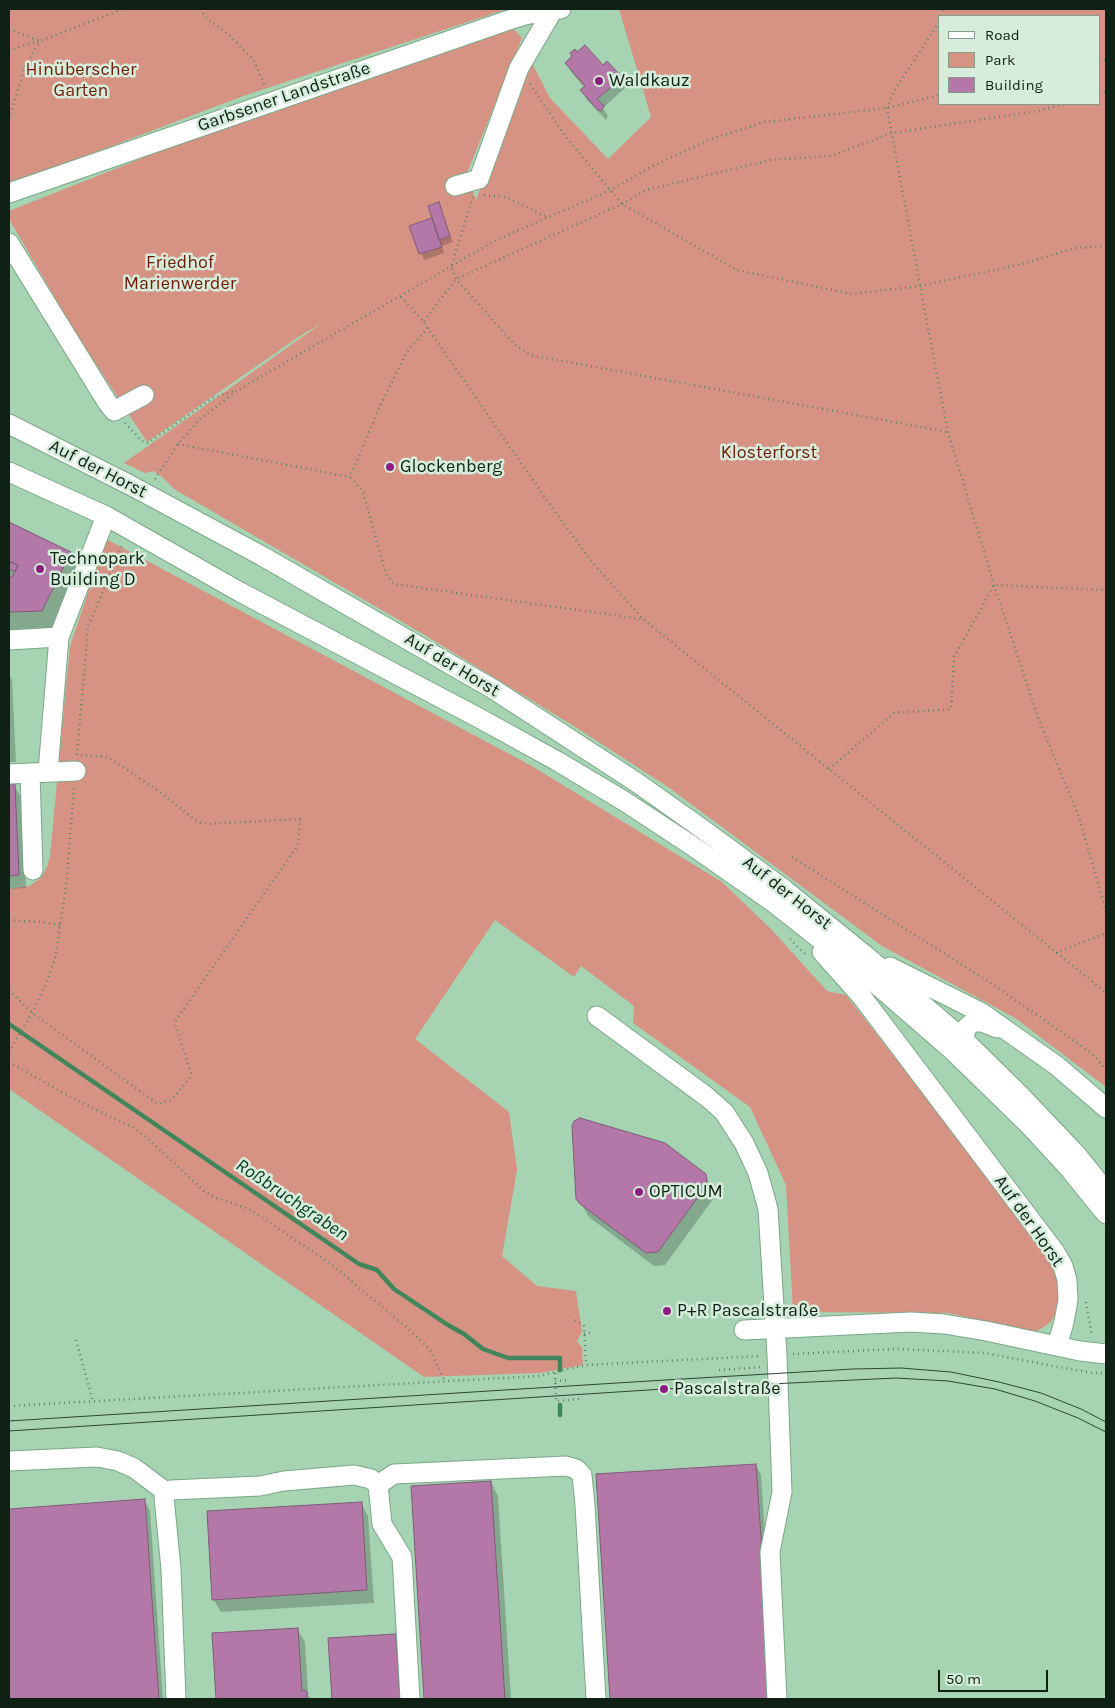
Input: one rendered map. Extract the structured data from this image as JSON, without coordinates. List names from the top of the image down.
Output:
{
  "streets": {
    "street": ["Garbsener Landstraße", "Auf der Horst"]
  },
  "water": ["Roßbruchgraben"],
  "parks": ["Hinüberscher Garten", "Friedhof Marienwerder", "Klosterforst"],
  "places": [
    "Waldkauz",
    "Glockenberg",
    "Technopark Building D",
    "OPTICUM",
    "P+R Pascalstraße",
    "Pascalstraße"
  ],
  "legend": ["Road", "Park", "Building"],
  "scale_bar": "50 m"
}
